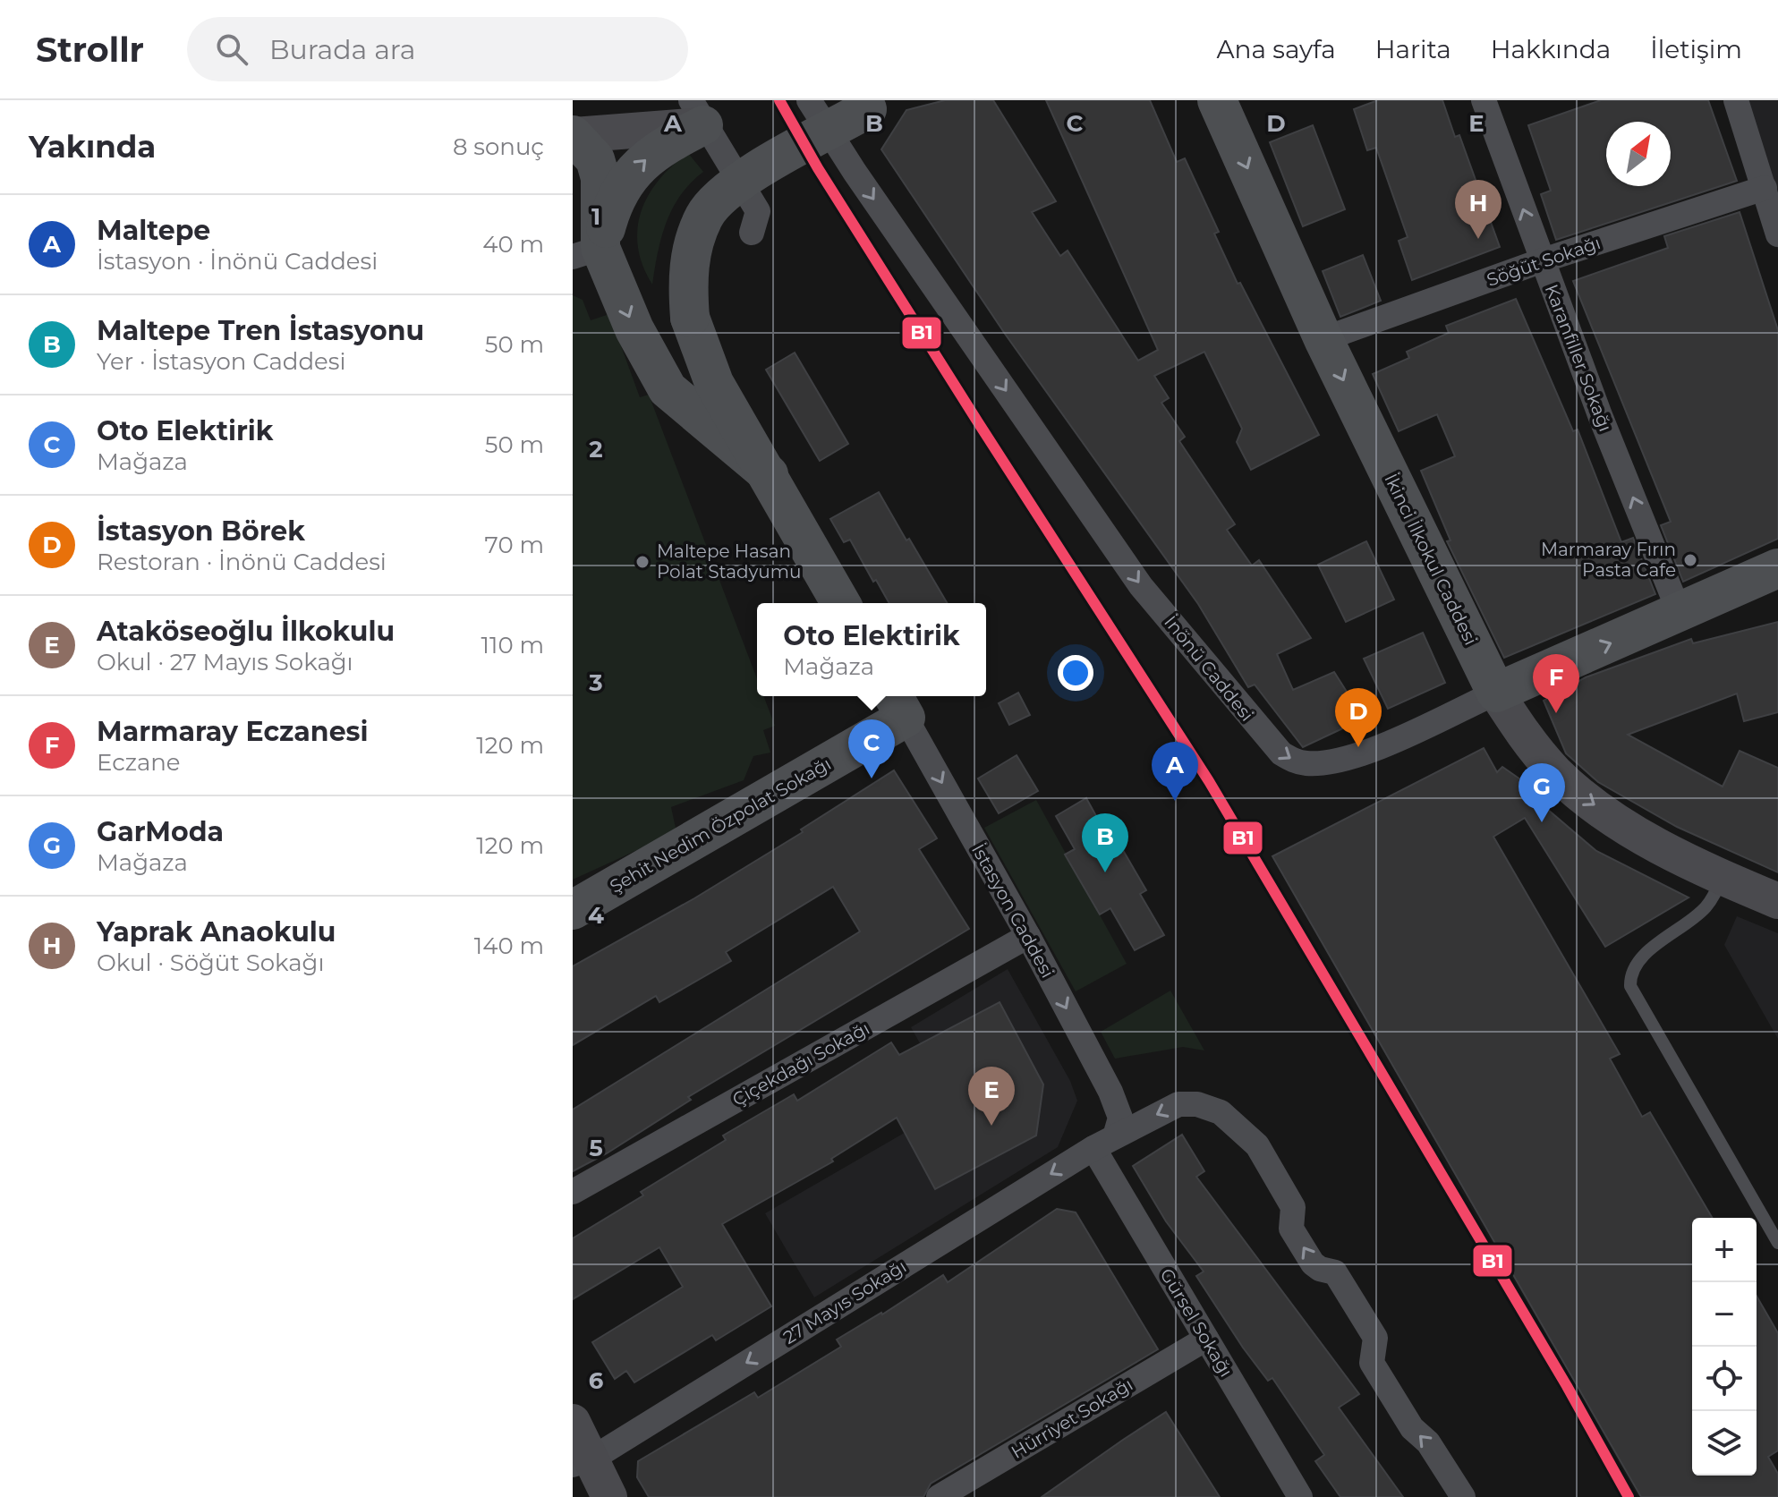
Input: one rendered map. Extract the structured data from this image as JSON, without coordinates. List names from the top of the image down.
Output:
{
  "streets": {
    "main road": ["İkinci İlkokul Caddesi", "İnönü Caddesi", "Şehit Nedim Özpolat Sokağı"],
    "street": [
      "Söğüt Sokağı",
      "Karanfiller Sokağı",
      "İstasyon Caddesi",
      "Çiçekdağı Sokağı",
      "27 Mayıs Sokağı",
      "Gürsel Sokağı",
      "Hürriyet Sokağı"
    ]
  },
  "crossings": [
    ["Söğüt Sokağı", "Karanfiller Sokağı"],
    ["Söğüt Sokağı", "İkinci İlkokul Caddesi"],
    ["Karanfiller Sokağı", "İnönü Caddesi"],
    ["İkinci İlkokul Caddesi", "İnönü Caddesi"],
    ["Şehit Nedim Özpolat Sokağı", "İstasyon Caddesi"],
    ["İstasyon Caddesi", "Çiçekdağı Sokağı"],
    ["İstasyon Caddesi", "27 Mayıs Sokağı"],
    ["İstasyon Caddesi", "Gürsel Sokağı"],
    ["27 Mayıs Sokağı", "Gürsel Sokağı"],
    ["Gürsel Sokağı", "Hürriyet Sokağı"]
  ],
  "one_way": [
    "Karanfiller Sokağı",
    "İkinci İlkokul Caddesi",
    "İnönü Caddesi",
    "İstasyon Caddesi"
  ],
  "places": ["Marmaray Fırın Pasta Cafe", "Maltepe Hasan Polat Stadyumu"],
  "lines": ["transit line B1"],
  "north": "top right",
  "page": {
    "header": "Strollr",
    "search": "Burada ara",
    "nav": [
      "Ana sayfa",
      "Harita",
      "Hakkında",
      "İletişim"
    ],
    "heading": ["Yakında", "8 sonuç"],
    "pins": [
      "H",
      "F",
      "D",
      "C",
      "A",
      "G",
      "B",
      "E"
    ],
    "list": [
      {
        "mark": "A",
        "name": "Maltepe",
        "note": "İstasyon · İnönü Caddesi",
        "value": "40 m"
      },
      {
        "mark": "B",
        "name": "Maltepe Tren İstasyonu",
        "note": "Yer · İstasyon Caddesi",
        "value": "50 m"
      },
      {
        "mark": "C",
        "name": "Oto Elektirik",
        "note": "Mağaza",
        "value": "50 m"
      },
      {
        "mark": "D",
        "name": "İstasyon Börek",
        "note": "Restoran · İnönü Caddesi",
        "value": "70 m"
      },
      {
        "mark": "E",
        "name": "Ataköseoğlu İlkokulu",
        "note": "Okul · 27 Mayıs Sokağı",
        "value": "110 m"
      },
      {
        "mark": "F",
        "name": "Marmaray Eczanesi",
        "note": "Eczane",
        "value": "120 m"
      },
      {
        "mark": "G",
        "name": "GarModa",
        "note": "Mağaza",
        "value": "120 m"
      },
      {
        "mark": "H",
        "name": "Yaprak Anaokulu",
        "note": "Okul · Söğüt Sokağı",
        "value": "140 m"
      }
    ],
    "popup": ["Oto Elektirik", "Mağaza"],
    "map_buttons": ["+", "−"]
  },
  "grid": {
    "columns": [
      "A",
      "B",
      "C",
      "D",
      "E"
    ],
    "rows": [
      "1",
      "2",
      "3",
      "4",
      "5",
      "6"
    ]
  }
}
